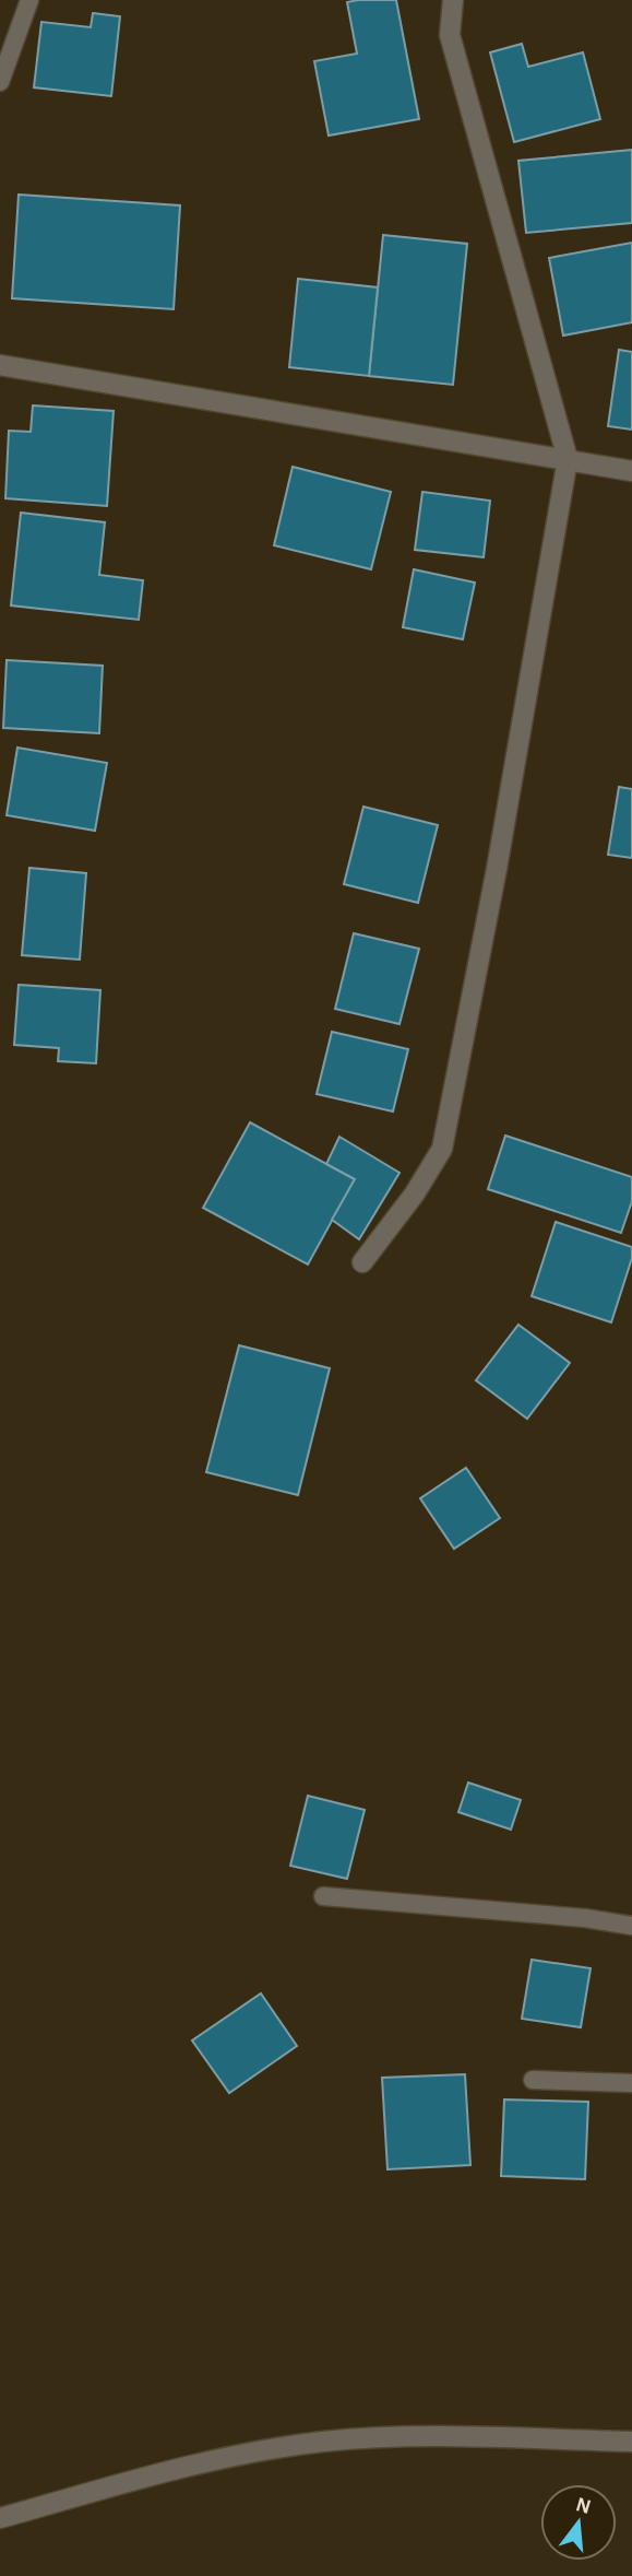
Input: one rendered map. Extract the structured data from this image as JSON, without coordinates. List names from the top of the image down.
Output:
{
  "north": "top"
}
